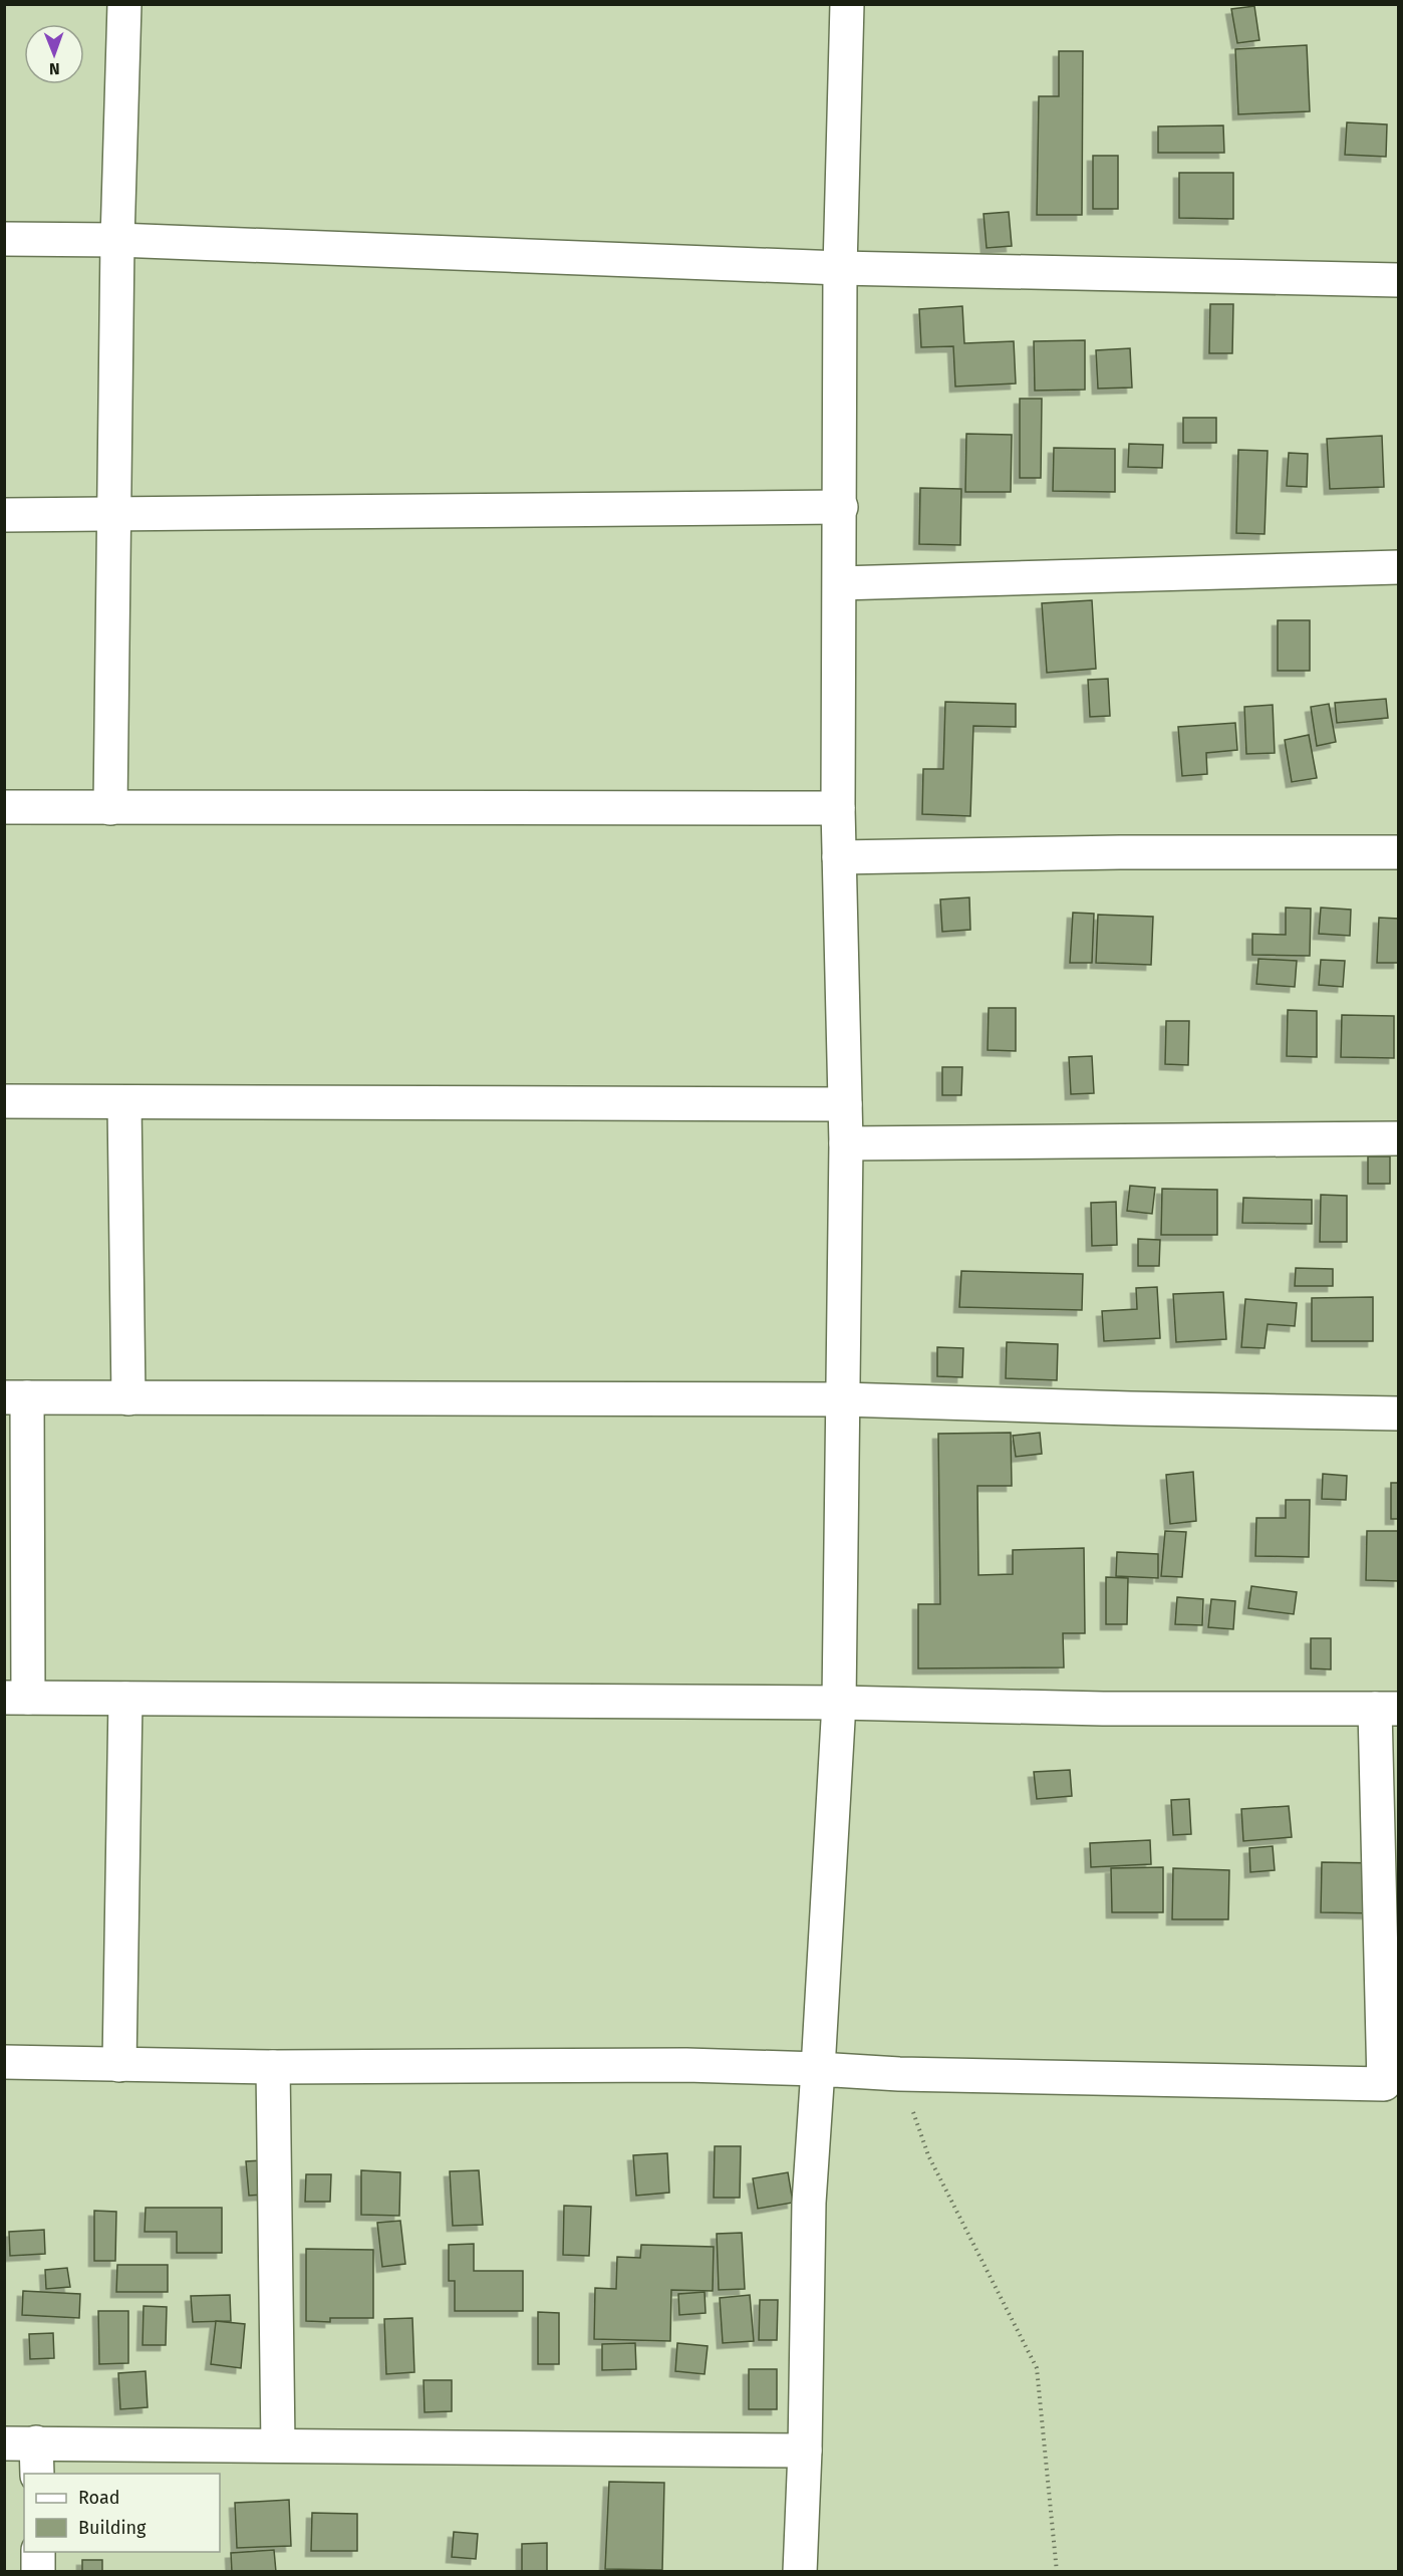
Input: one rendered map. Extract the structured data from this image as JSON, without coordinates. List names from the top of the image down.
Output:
{
  "legend": ["Road", "Building"],
  "north": "bottom"
}
